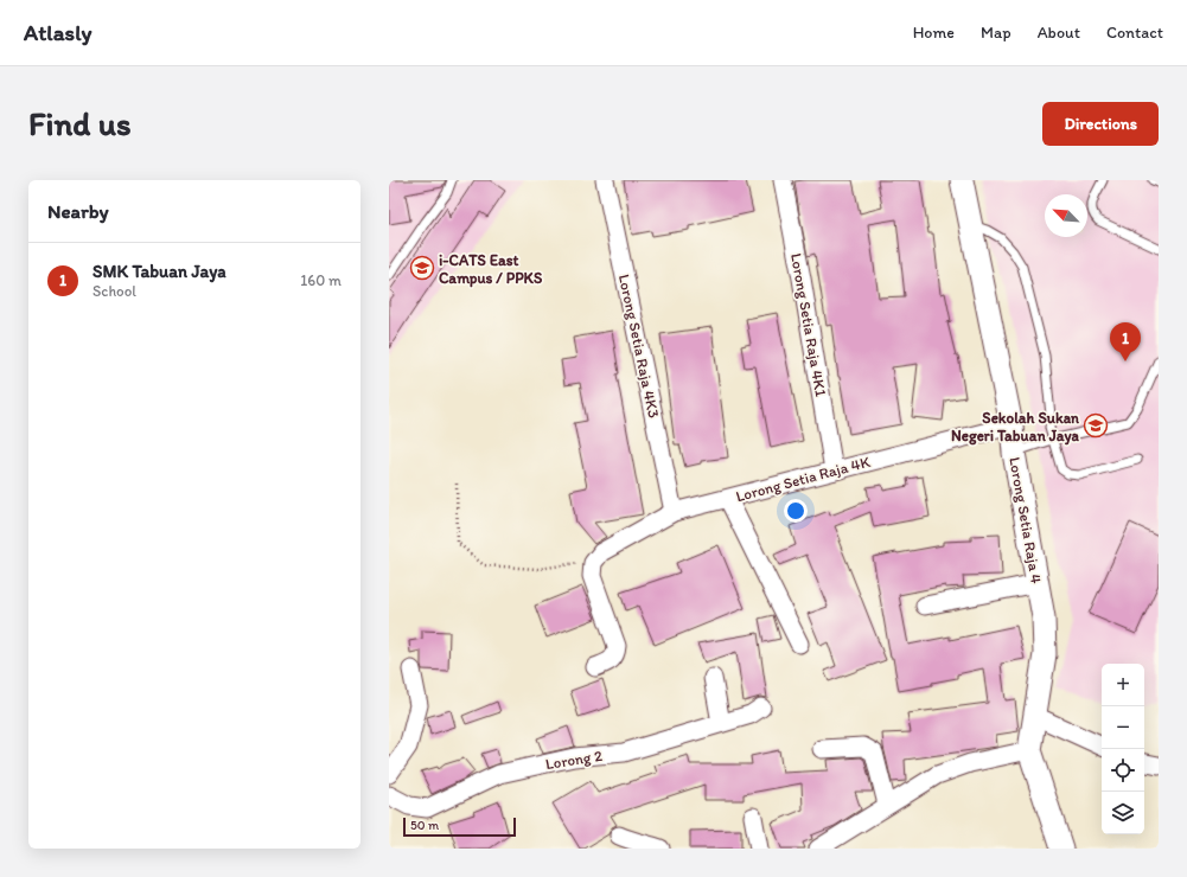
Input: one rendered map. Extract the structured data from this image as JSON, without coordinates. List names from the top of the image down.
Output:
{
  "streets": {
    "street": [
      "Lorong Setia Raja 4K1",
      "Lorong Setia Raja 4K3",
      "Lorong Setia Raja 4K",
      "Lorong Setia Raja 4",
      "Lorong 2"
    ]
  },
  "crossings": [
    ["Lorong Setia Raja 4K1", "Lorong Setia Raja 4K"],
    ["Lorong Setia Raja 4K3", "Lorong Setia Raja 4K"],
    ["Lorong Setia Raja 4K", "Lorong Setia Raja 4"]
  ],
  "places": {
    "school or university": ["i-CATS East Campus / PPKS", "Sekolah Sukan Negeri Tabuan Jaya"]
  },
  "scale_bar": "50 m",
  "north": "top left",
  "page": {
    "header": "Atlasly",
    "nav": [
      "Home",
      "Map",
      "About",
      "Contact"
    ],
    "buttons": "Directions",
    "title": "Find us",
    "heading": "Nearby",
    "list": [
      {
        "mark": "1",
        "name": "SMK Tabuan Jaya",
        "note": "School",
        "value": "160 m"
      }
    ],
    "pins": "1",
    "map_buttons": ["+", "−"],
    "scale": "50 m"
  }
}
